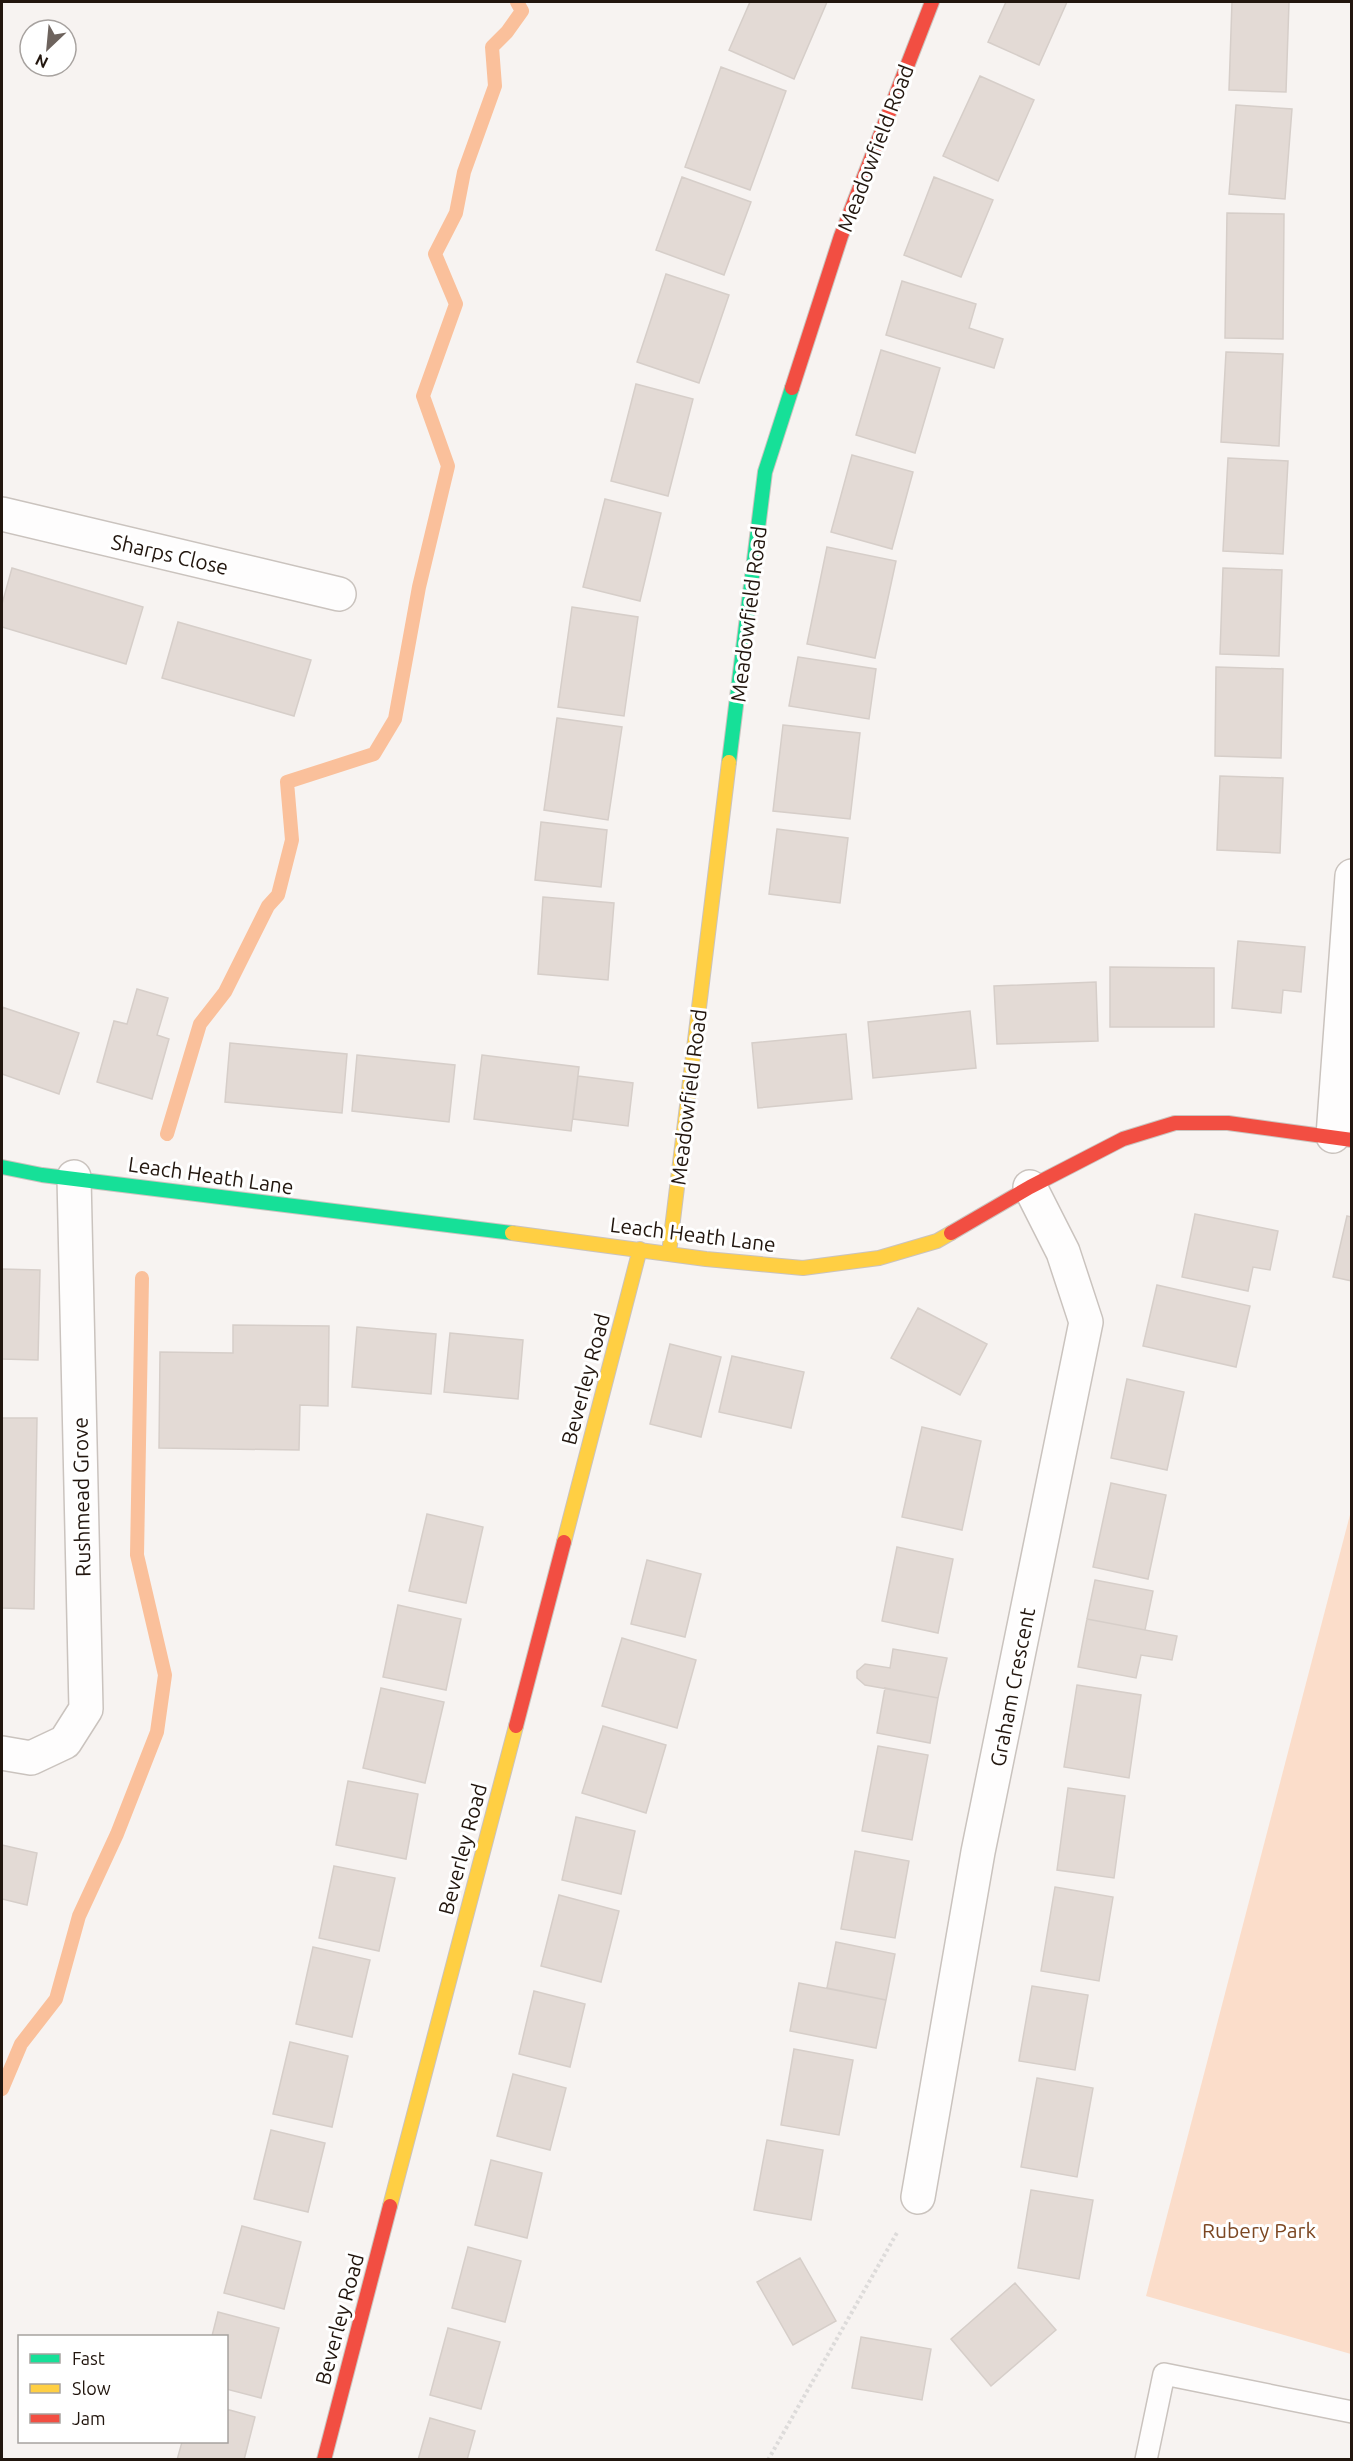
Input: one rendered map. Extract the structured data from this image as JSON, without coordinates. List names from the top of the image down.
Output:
{
  "streets": {
    "street": [
      "Meadowfield Road",
      "Sharps Close",
      "Leach Heath Lane",
      "Beverley Road",
      "Rushmead Grove",
      "Graham Crescent"
    ]
  },
  "crossings": [
    ["Meadowfield Road", "Leach Heath Lane"],
    ["Leach Heath Lane", "Beverley Road"],
    ["Leach Heath Lane", "Rushmead Grove"],
    ["Leach Heath Lane", "Graham Crescent"]
  ],
  "parks": ["Rubery Park"],
  "legend": ["Fast", "Slow", "Jam"],
  "north": "bottom left"
}
